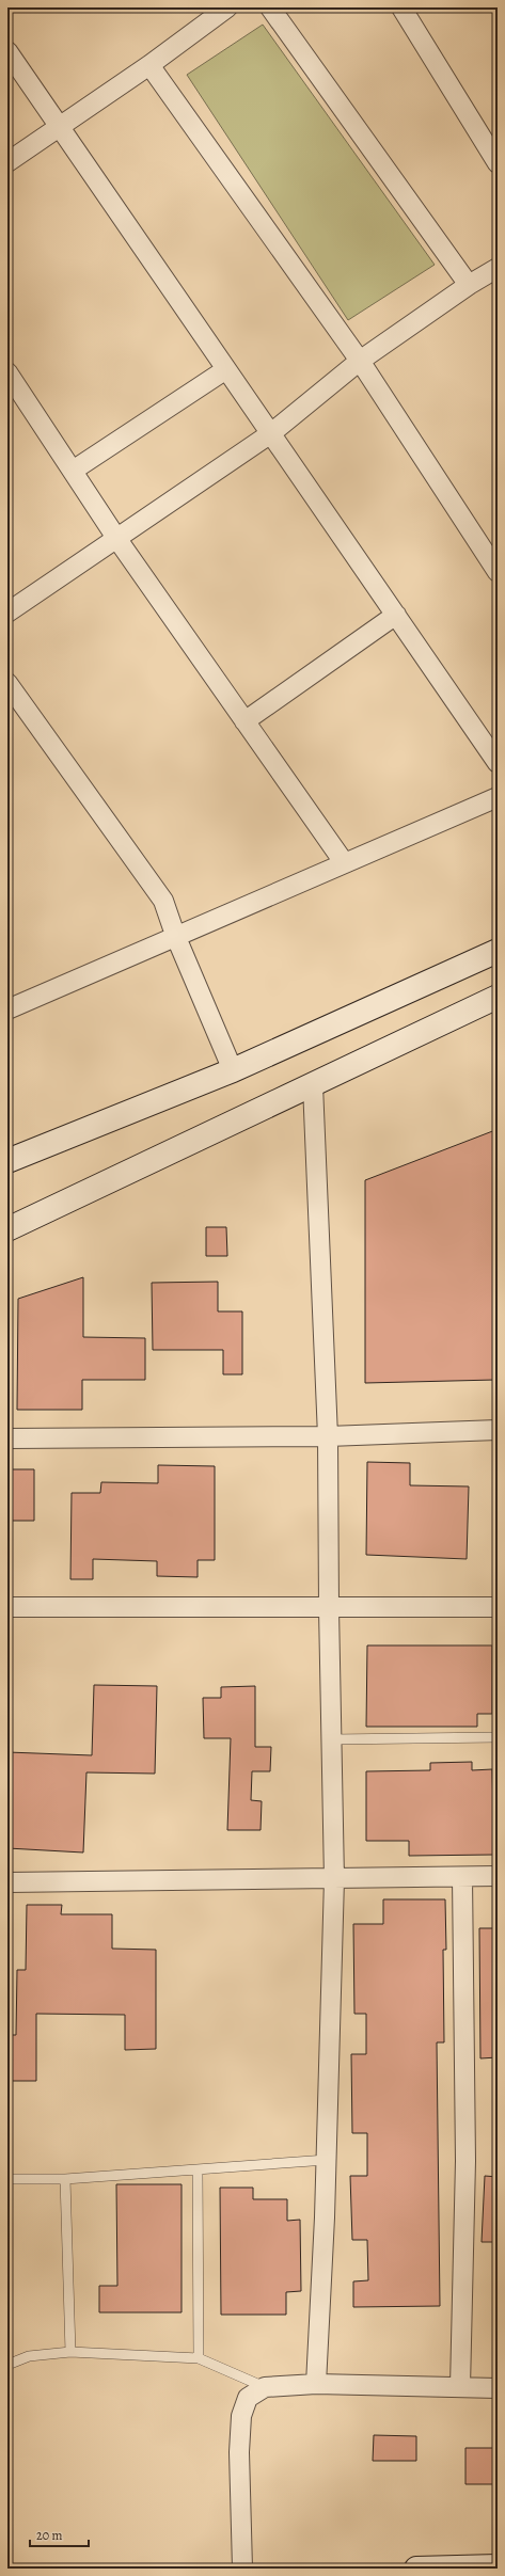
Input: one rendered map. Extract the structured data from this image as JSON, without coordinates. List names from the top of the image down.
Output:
{
  "scale_bar": "20 m"
}
